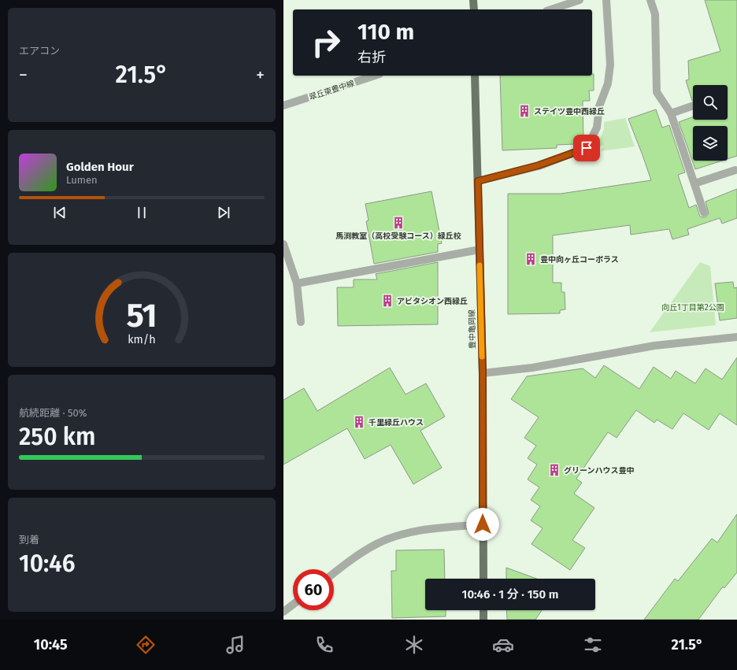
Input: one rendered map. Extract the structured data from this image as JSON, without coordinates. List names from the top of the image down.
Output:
{
  "streets": {
    "main road": ["豊中亀岡線"],
    "street": ["翠丘東豊中線"]
  },
  "parks": ["向丘1丁目第2公園"],
  "places": {
    "building": [
      "ステイツ豊中西緑丘",
      "馬渕教室（高校受験コース）緑丘校",
      "豊中向ヶ丘コーポラス",
      "アビタシオン西緑丘",
      "千里緑丘ハウス",
      "グリーンハウス豊中"
    ]
  },
  "page": {
    "tile": [
      "エアコン",
      ["航続距離 · 50%", "250 km"],
      ["到着", "10:46"]
    ],
    "turn": ["110 m", "右折"],
    "heat": ["−", "21.5°", "+"],
    "song": ["Golden Hour", "Lumen"],
    "limit": "60",
    "trip": "10:46 · 1 分 · 150 m",
    "tabs": ["10:45", "21.5°"],
    "gauge": ["51", "km/h"]
  }
}
